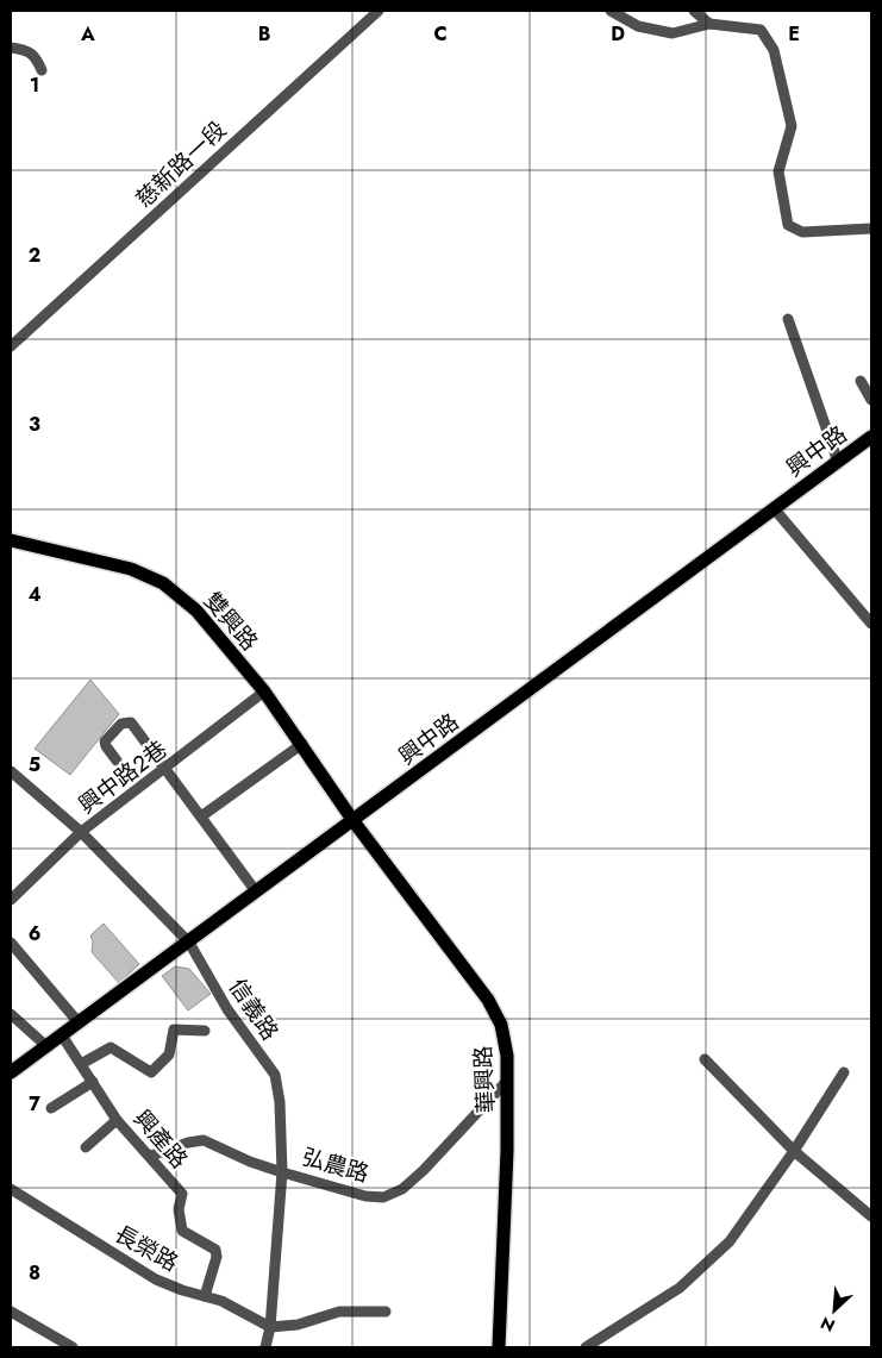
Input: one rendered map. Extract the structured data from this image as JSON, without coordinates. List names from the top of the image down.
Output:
{
  "streets": {
    "main road": ["興中路", "雙興路", "華興路"],
    "street": [
      "慈新路一段",
      "興中路2巷",
      "信義路",
      "興產路",
      "弘農路",
      "長榮路"
    ]
  },
  "crossings": [
    ["興中路", "雙興路"],
    ["興中路", "信義路"],
    ["興中路", "華興路"],
    ["興中路", "興產路"],
    ["雙興路", "興中路2巷"],
    ["雙興路", "華興路"],
    ["興中路2巷", "信義路"],
    ["信義路", "弘農路"],
    ["信義路", "長榮路"],
    ["華興路", "弘農路"],
    ["興產路", "弘農路"],
    ["興產路", "長榮路"]
  ],
  "north": "bottom left",
  "grid": {
    "columns": [
      "A",
      "B",
      "C",
      "D",
      "E"
    ],
    "rows": [
      "1",
      "2",
      "3",
      "4",
      "5",
      "6",
      "7",
      "8"
    ]
  }
}
